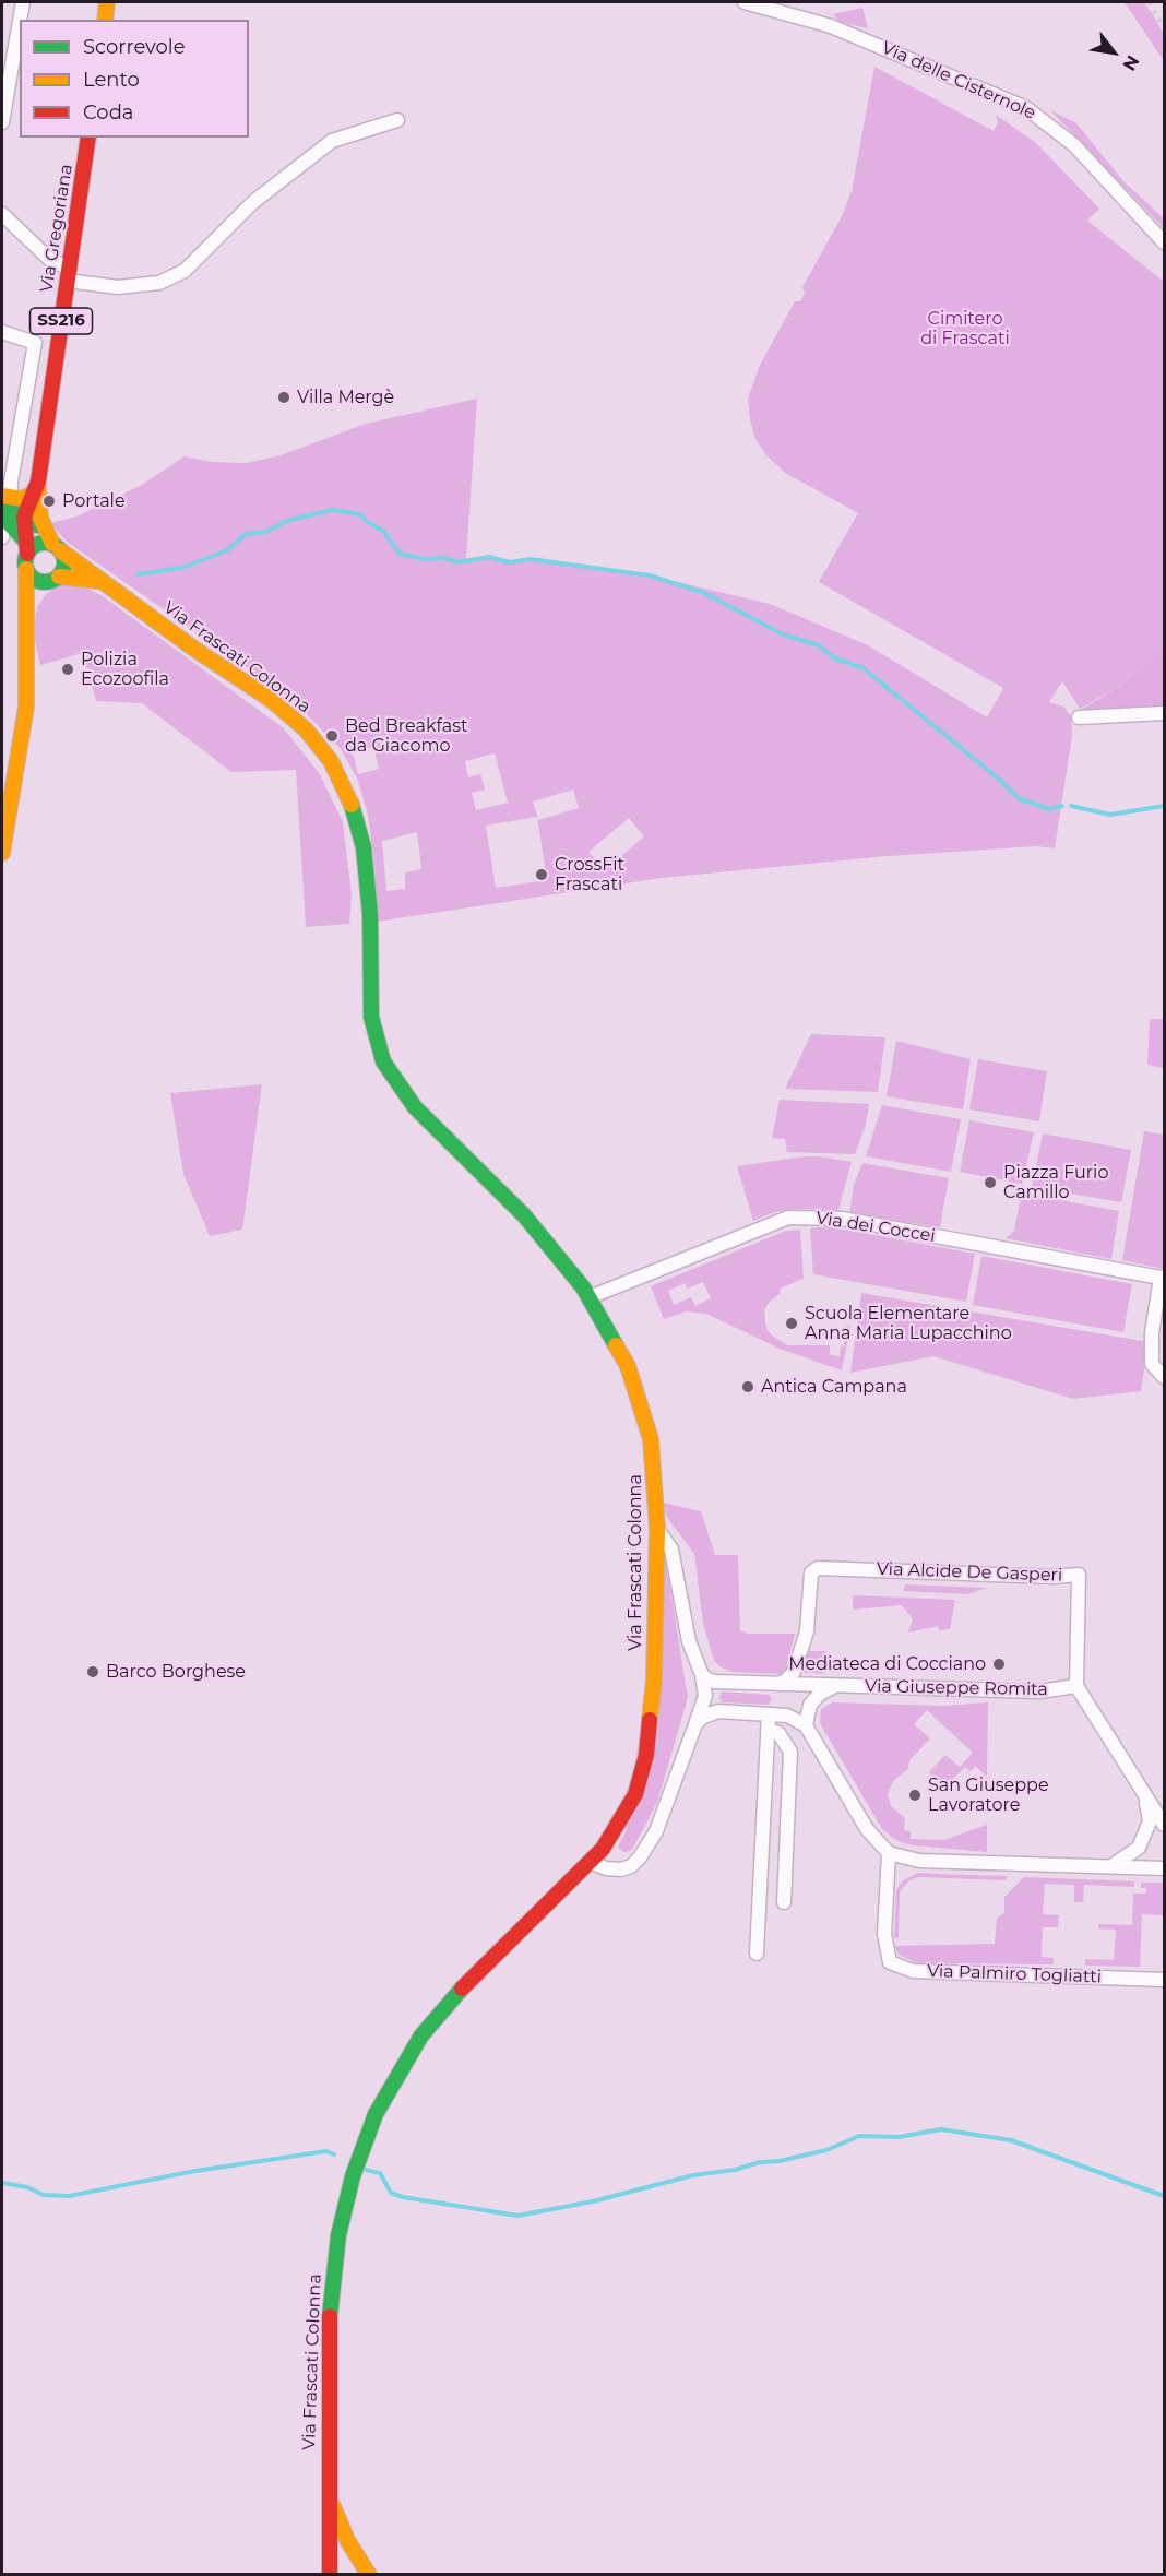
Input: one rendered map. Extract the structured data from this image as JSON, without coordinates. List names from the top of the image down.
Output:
{
  "streets": {
    "street": [
      "Via delle Cisternole",
      "Via Gregoriana",
      "SS216",
      "Via Frascati Colonna",
      "Via dei Coccei",
      "Via Alcide De Gasperi",
      "Via Giuseppe Romita",
      "Via Palmiro Togliatti"
    ]
  },
  "crossings": [
    ["Via Gregoriana", "Via Frascati Colonna"],
    ["Via Frascati Colonna", "Via dei Coccei"],
    ["Via Alcide De Gasperi", "Via Giuseppe Romita"]
  ],
  "parks": ["Cimitero di Frascati"],
  "places": [
    "Villa Mergè",
    "Portale",
    "Polizia Ecozoofila",
    "Bed Breakfast da Giacomo",
    "CrossFit Frascati",
    "Piazza Furio Camillo",
    "Scuola Elementare Anna Maria Lupacchino",
    "Antica Campana",
    "Mediateca di Cocciano",
    "Barco Borghese",
    "San Giuseppe Lavoratore"
  ],
  "legend": ["Scorrevole", "Lento", "Coda"],
  "north": "bottom right"
}
